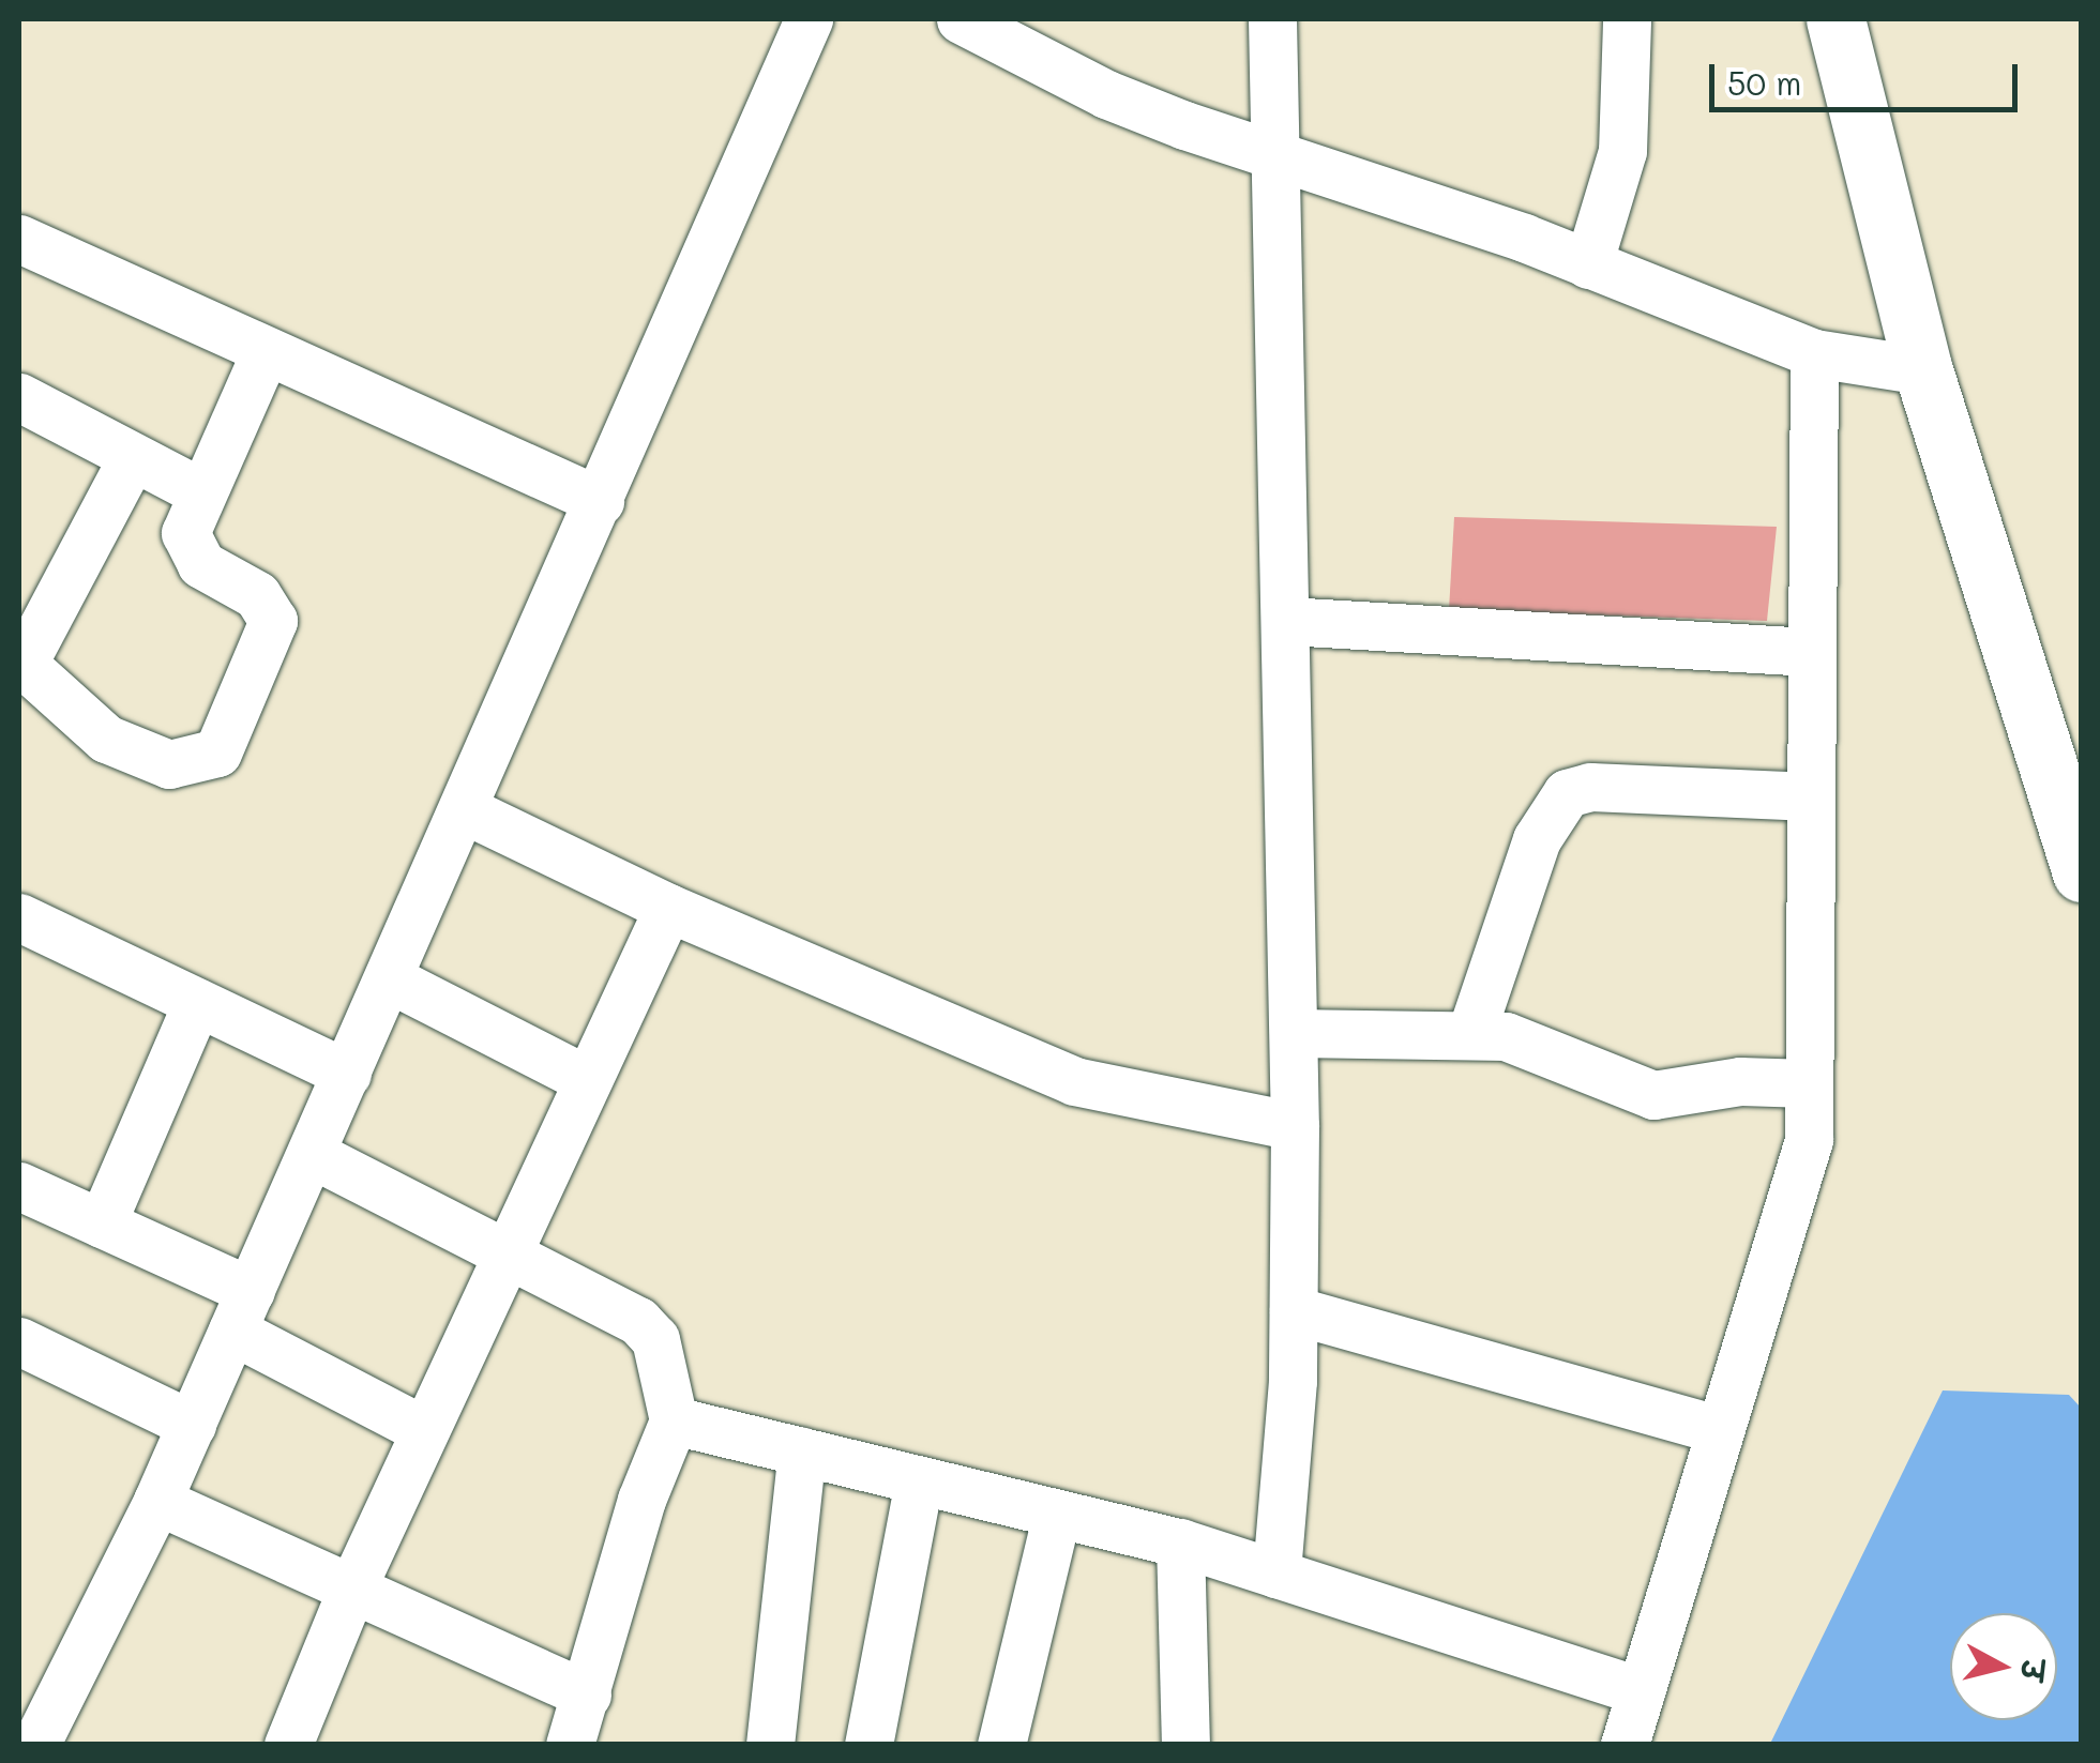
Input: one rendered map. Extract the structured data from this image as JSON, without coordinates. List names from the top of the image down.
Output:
{
  "scale_bar": "50 m",
  "north": "right"
}
